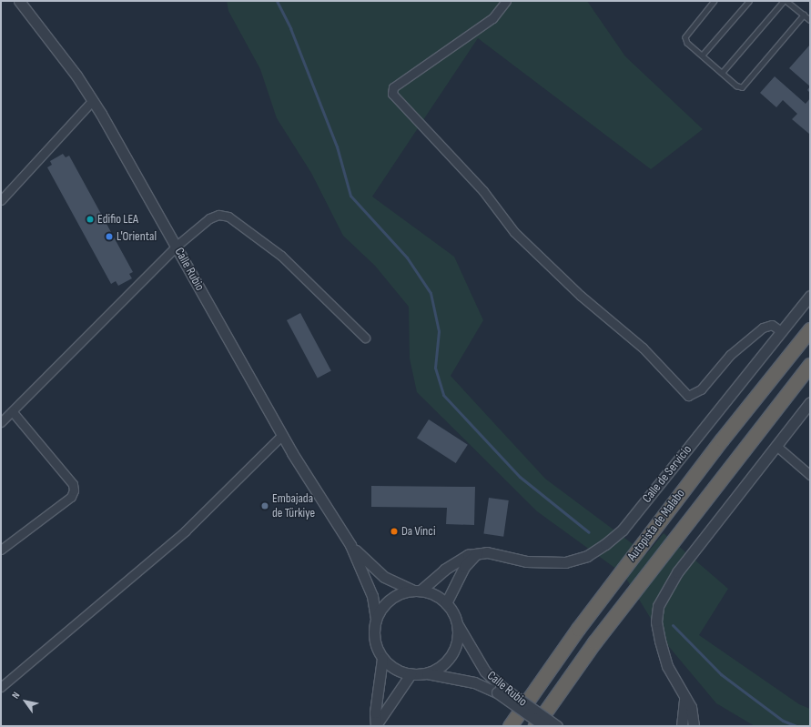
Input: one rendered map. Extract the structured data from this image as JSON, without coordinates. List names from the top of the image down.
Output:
{
  "streets": {
    "highway": ["Autopista de Malabo"],
    "street": ["Calle Rubio", "Calle de Servicio"]
  },
  "crossings": [
    ["Calle Rubio", "Calle de Servicio"]
  ],
  "places": [
    "Edifio LEA",
    "L'Oriental",
    "Embajada de Türkiye",
    "Da Vinci"
  ],
  "north": "top left"
}
